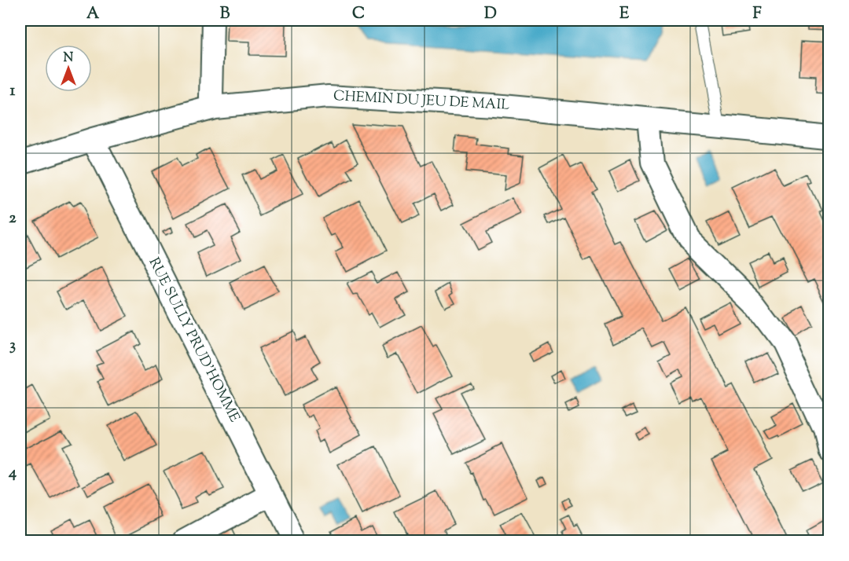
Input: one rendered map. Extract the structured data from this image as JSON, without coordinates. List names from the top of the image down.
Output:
{
  "streets": {
    "street": ["CHEMIN DU JEU DE MAIL", "RUE SULLY PRUD'HOMME"]
  },
  "crossings": [
    ["CHEMIN DU JEU DE MAIL", "RUE SULLY PRUD'HOMME"]
  ],
  "north": "top",
  "grid": {
    "columns": [
      "A",
      "B",
      "C",
      "D",
      "E",
      "F"
    ],
    "rows": [
      "1",
      "2",
      "3",
      "4"
    ]
  }
}
